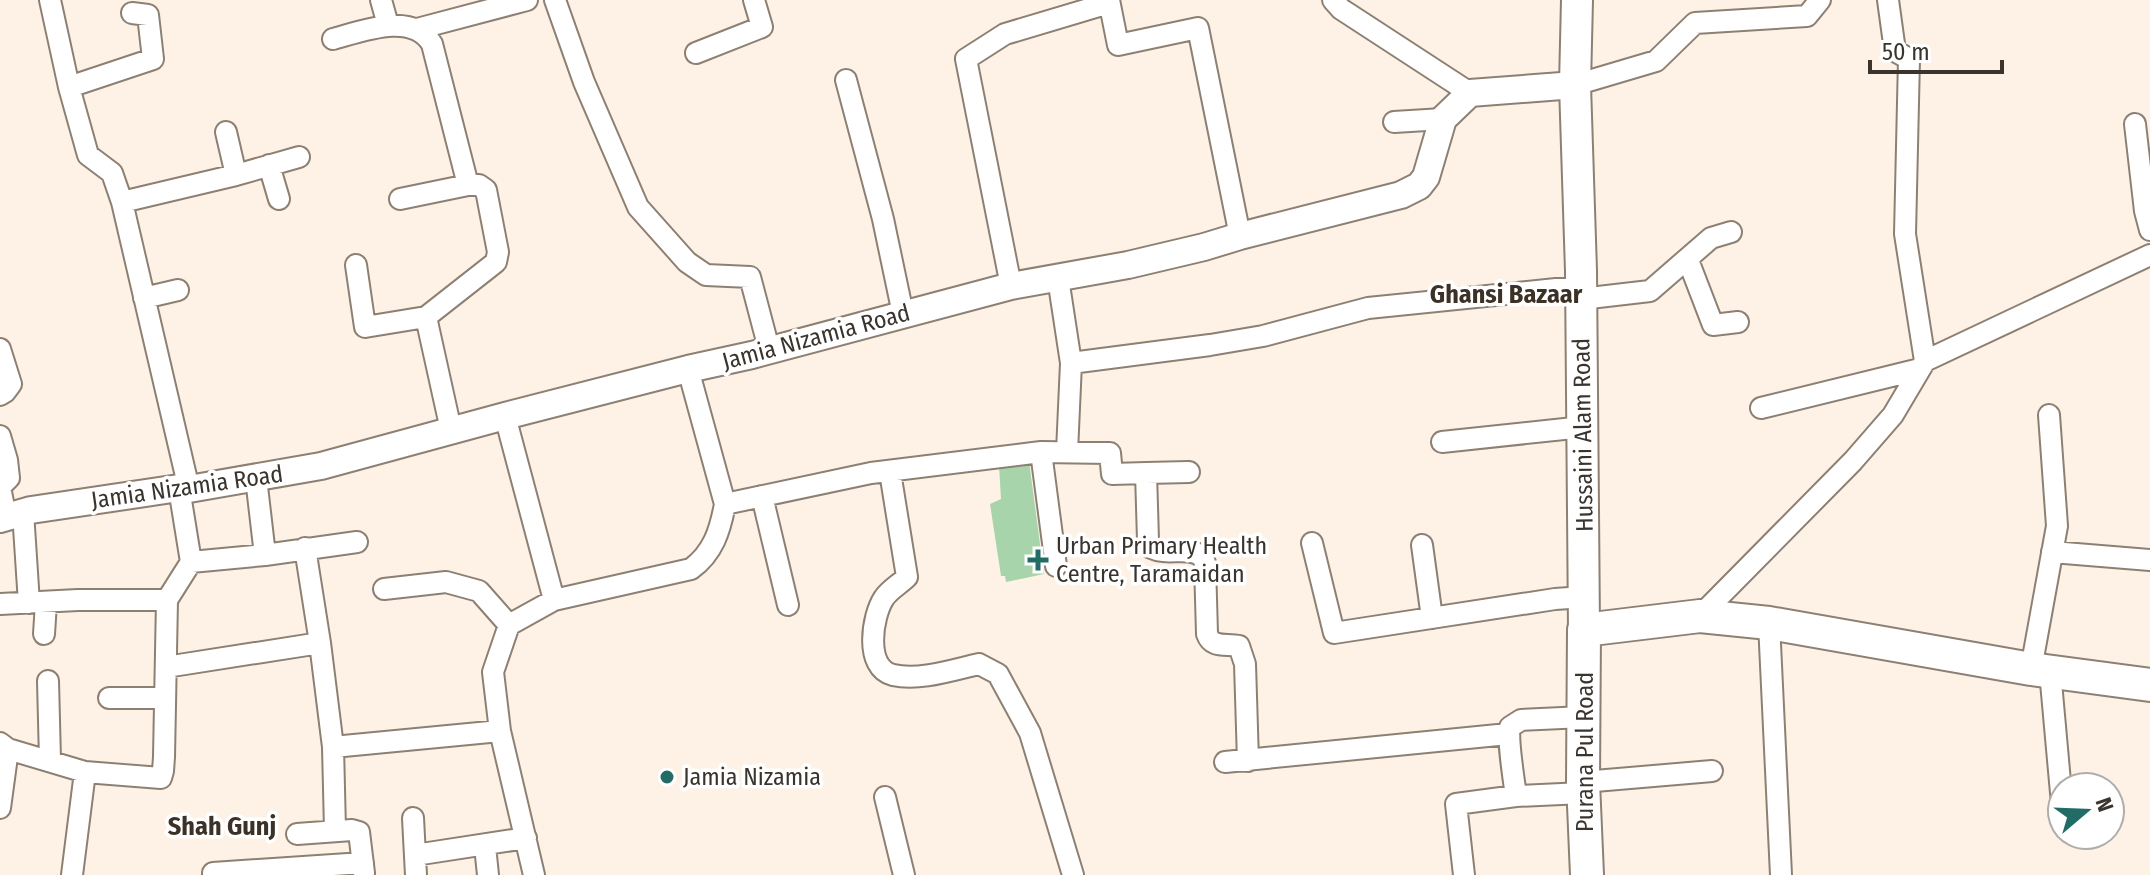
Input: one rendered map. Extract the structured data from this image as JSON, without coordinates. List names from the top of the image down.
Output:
{
  "streets": {
    "main road": ["Hussaini Alam Road", "Purana Pul Road"],
    "street": ["Jamia Nizamia Road"]
  },
  "crossings": [
    ["Hussaini Alam Road", "Purana Pul Road"]
  ],
  "districts": ["Ghansi Bazaar", "Shah Gunj"],
  "places": {
    "health": ["Urban Primary Health Centre, Taramaidan"],
    "other": ["Jamia Nizamia"]
  },
  "scale_bar": "50 m",
  "north": "right"
}
